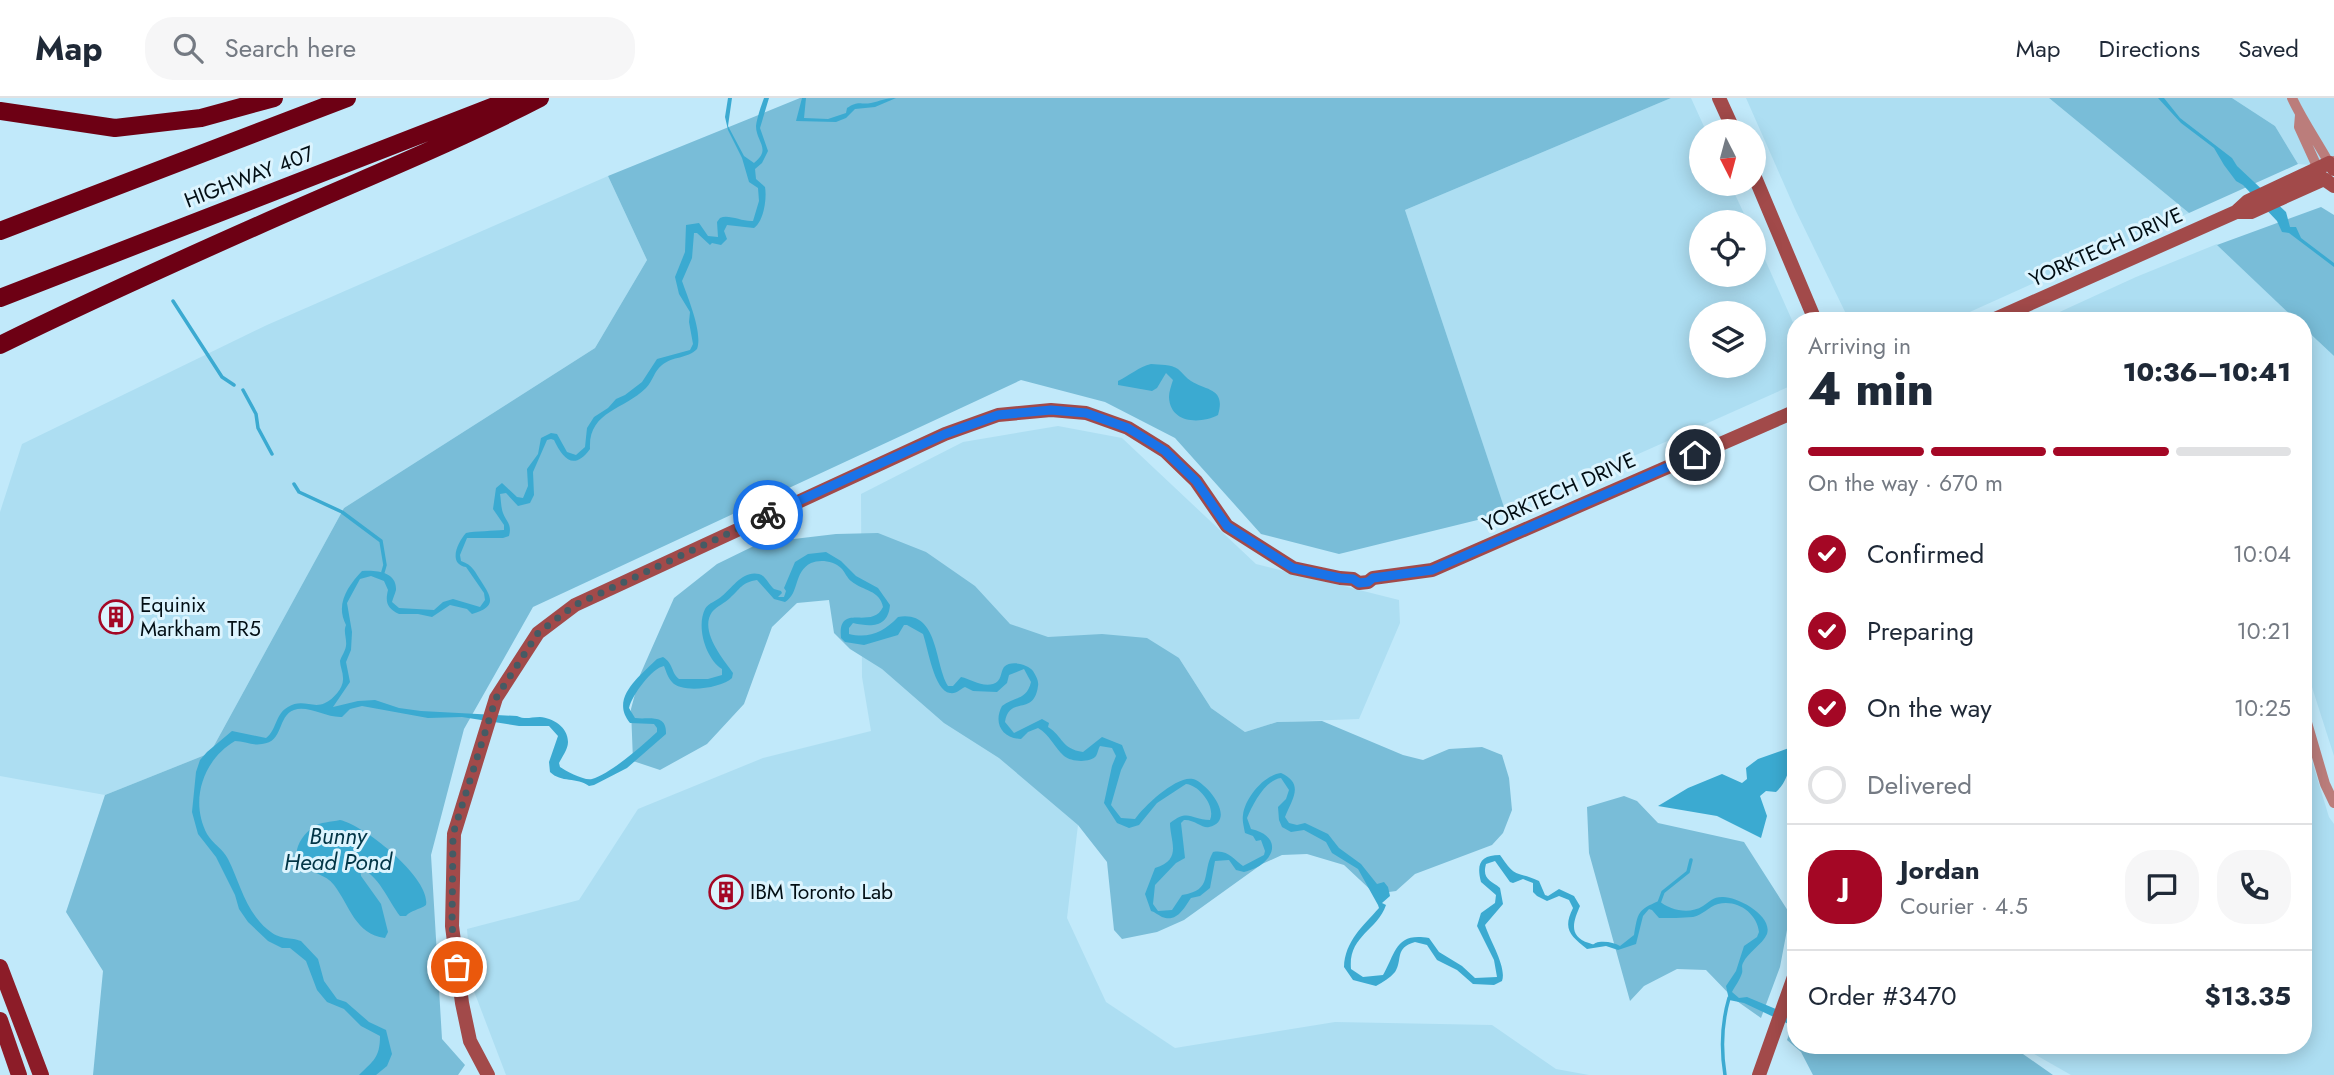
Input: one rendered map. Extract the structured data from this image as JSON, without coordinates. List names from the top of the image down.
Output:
{
  "streets": {
    "highway": ["HIGHWAY 407"],
    "street": ["YORKTECH DRIVE"]
  },
  "water": ["Bunny Head Pond"],
  "places": {
    "building": ["Equinix Markham TR5", "IBM Toronto Lab"]
  },
  "north": "bottom",
  "page": {
    "header": "Map",
    "search": "Search here",
    "nav": ["Map", "Directions", "Saved"],
    "heading": ["4 min", "Arriving in", "10:36–10:41"],
    "panel": [
      "Jordan",
      "Courier · 4.5",
      "Order #3470",
      "$13.35"
    ],
    "bar": "On the way · 670 m",
    "list": [
      ["Confirmed", "10:04"],
      ["Preparing", "10:21"],
      ["On the way", "10:25"],
      "Delivered"
    ],
    "round": "J"
  }
}
